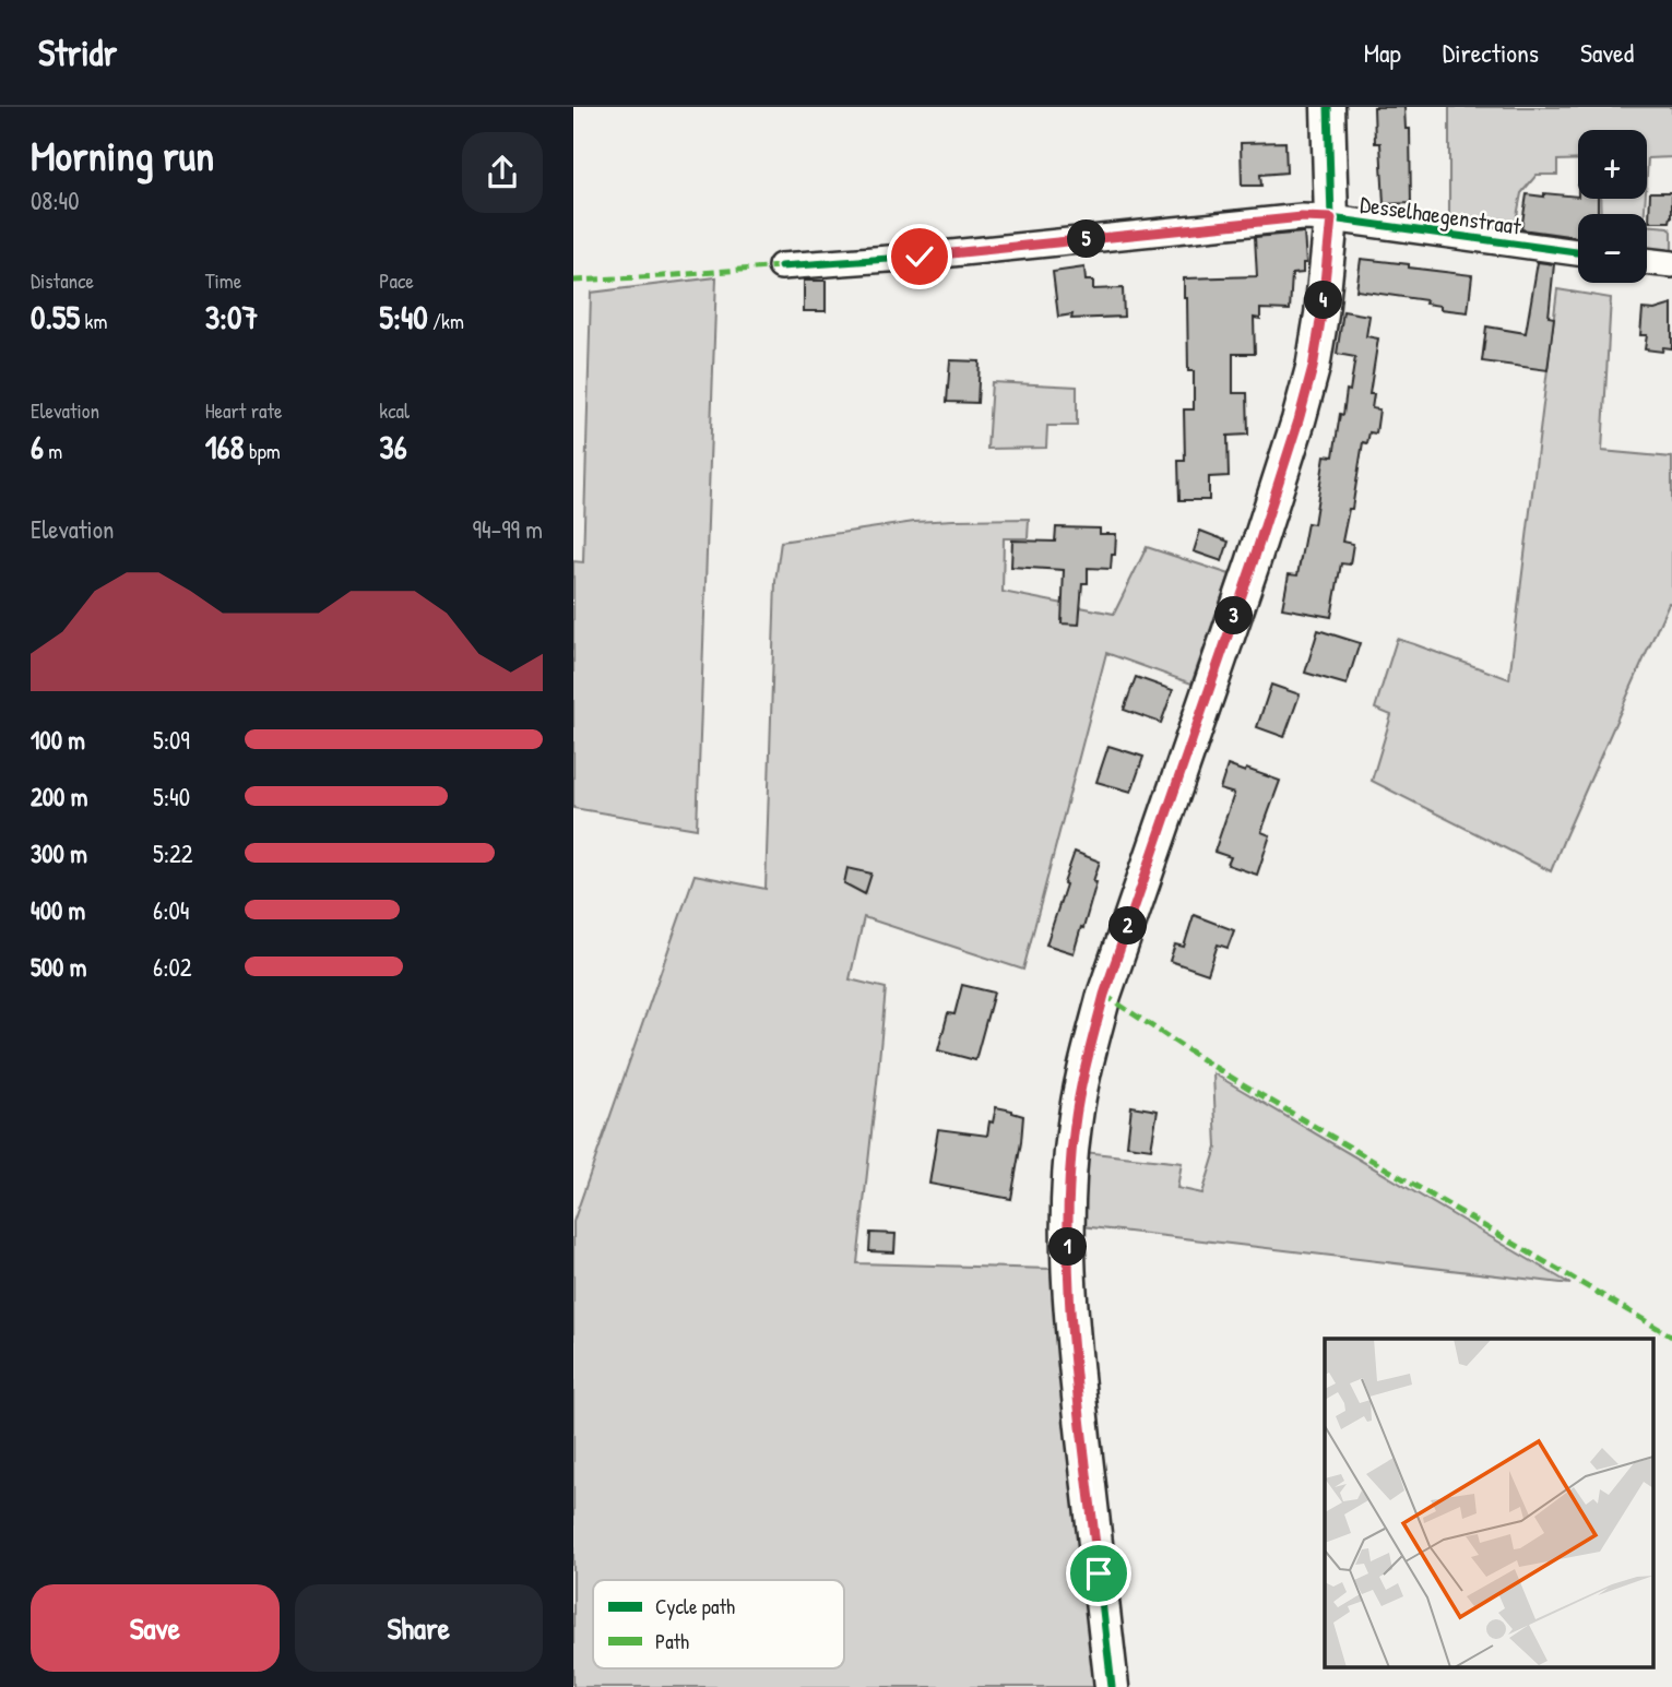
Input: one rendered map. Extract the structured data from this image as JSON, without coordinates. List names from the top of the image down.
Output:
{
  "streets": {
    "street": ["Desselhaegenstraat"]
  },
  "legend": ["Cycle path", "Path"],
  "page": {
    "header": "Stridr",
    "nav": ["Map", "Directions", "Saved"],
    "heading": ["Morning run", "08:40"],
    "map_buttons": ["+", "−"],
    "pins": [
      "5",
      "4",
      "3",
      "2",
      "1"
    ],
    "stats": [
      ["Distance", "0.55 km"],
      ["Time", "3:07"],
      ["Pace", "5:40 /km"],
      ["Elevation", "6 m"],
      ["Heart rate", "168 bpm"],
      ["kcal", "36"]
    ],
    "chart": ["Elevation", "94–99 m"],
    "list": [
      {
        "name": "100 m",
        "note": "5:09"
      },
      {
        "name": "200 m",
        "note": "5:40"
      },
      {
        "name": "300 m",
        "note": "5:22"
      },
      {
        "name": "400 m",
        "note": "6:04"
      },
      {
        "name": "500 m",
        "note": "6:02"
      }
    ],
    "buttons": ["Save", "Share"]
  }
}
